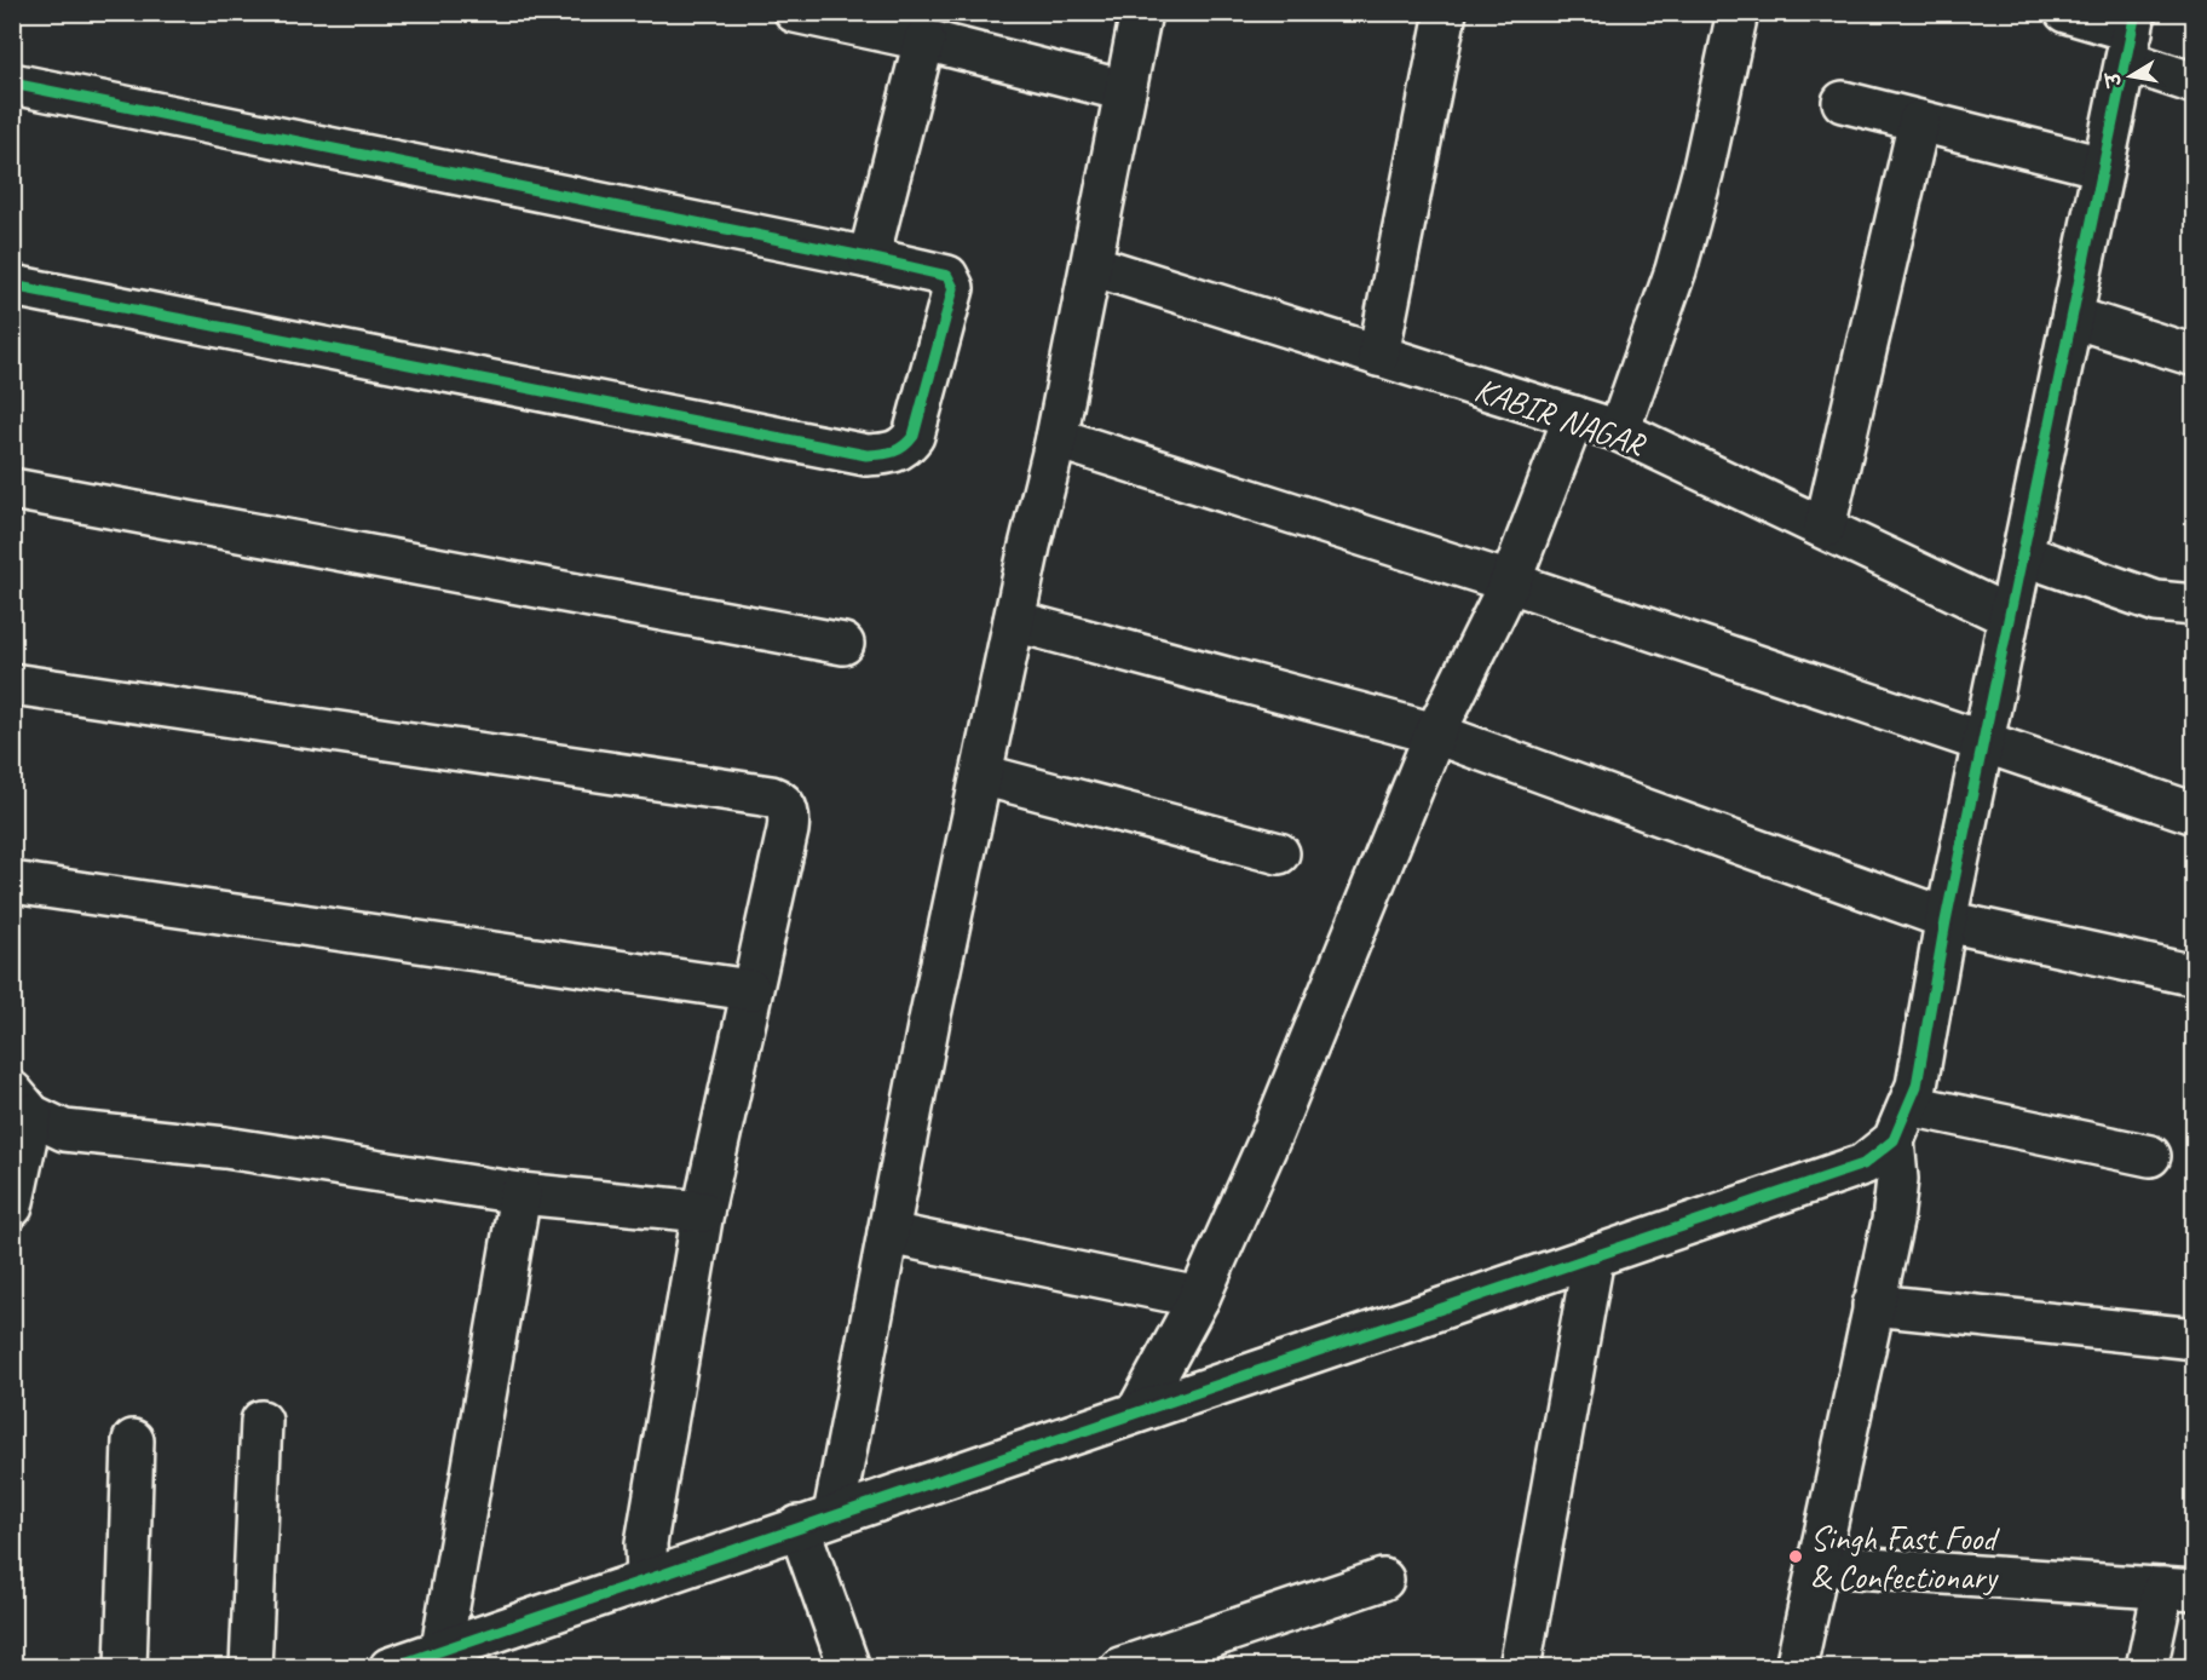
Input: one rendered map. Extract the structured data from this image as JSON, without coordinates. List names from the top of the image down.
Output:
{
  "streets": {
    "street": ["KABIR NAGAR"]
  },
  "places": ["Singh Fast Food & Confectionary"],
  "north": "left"
}
